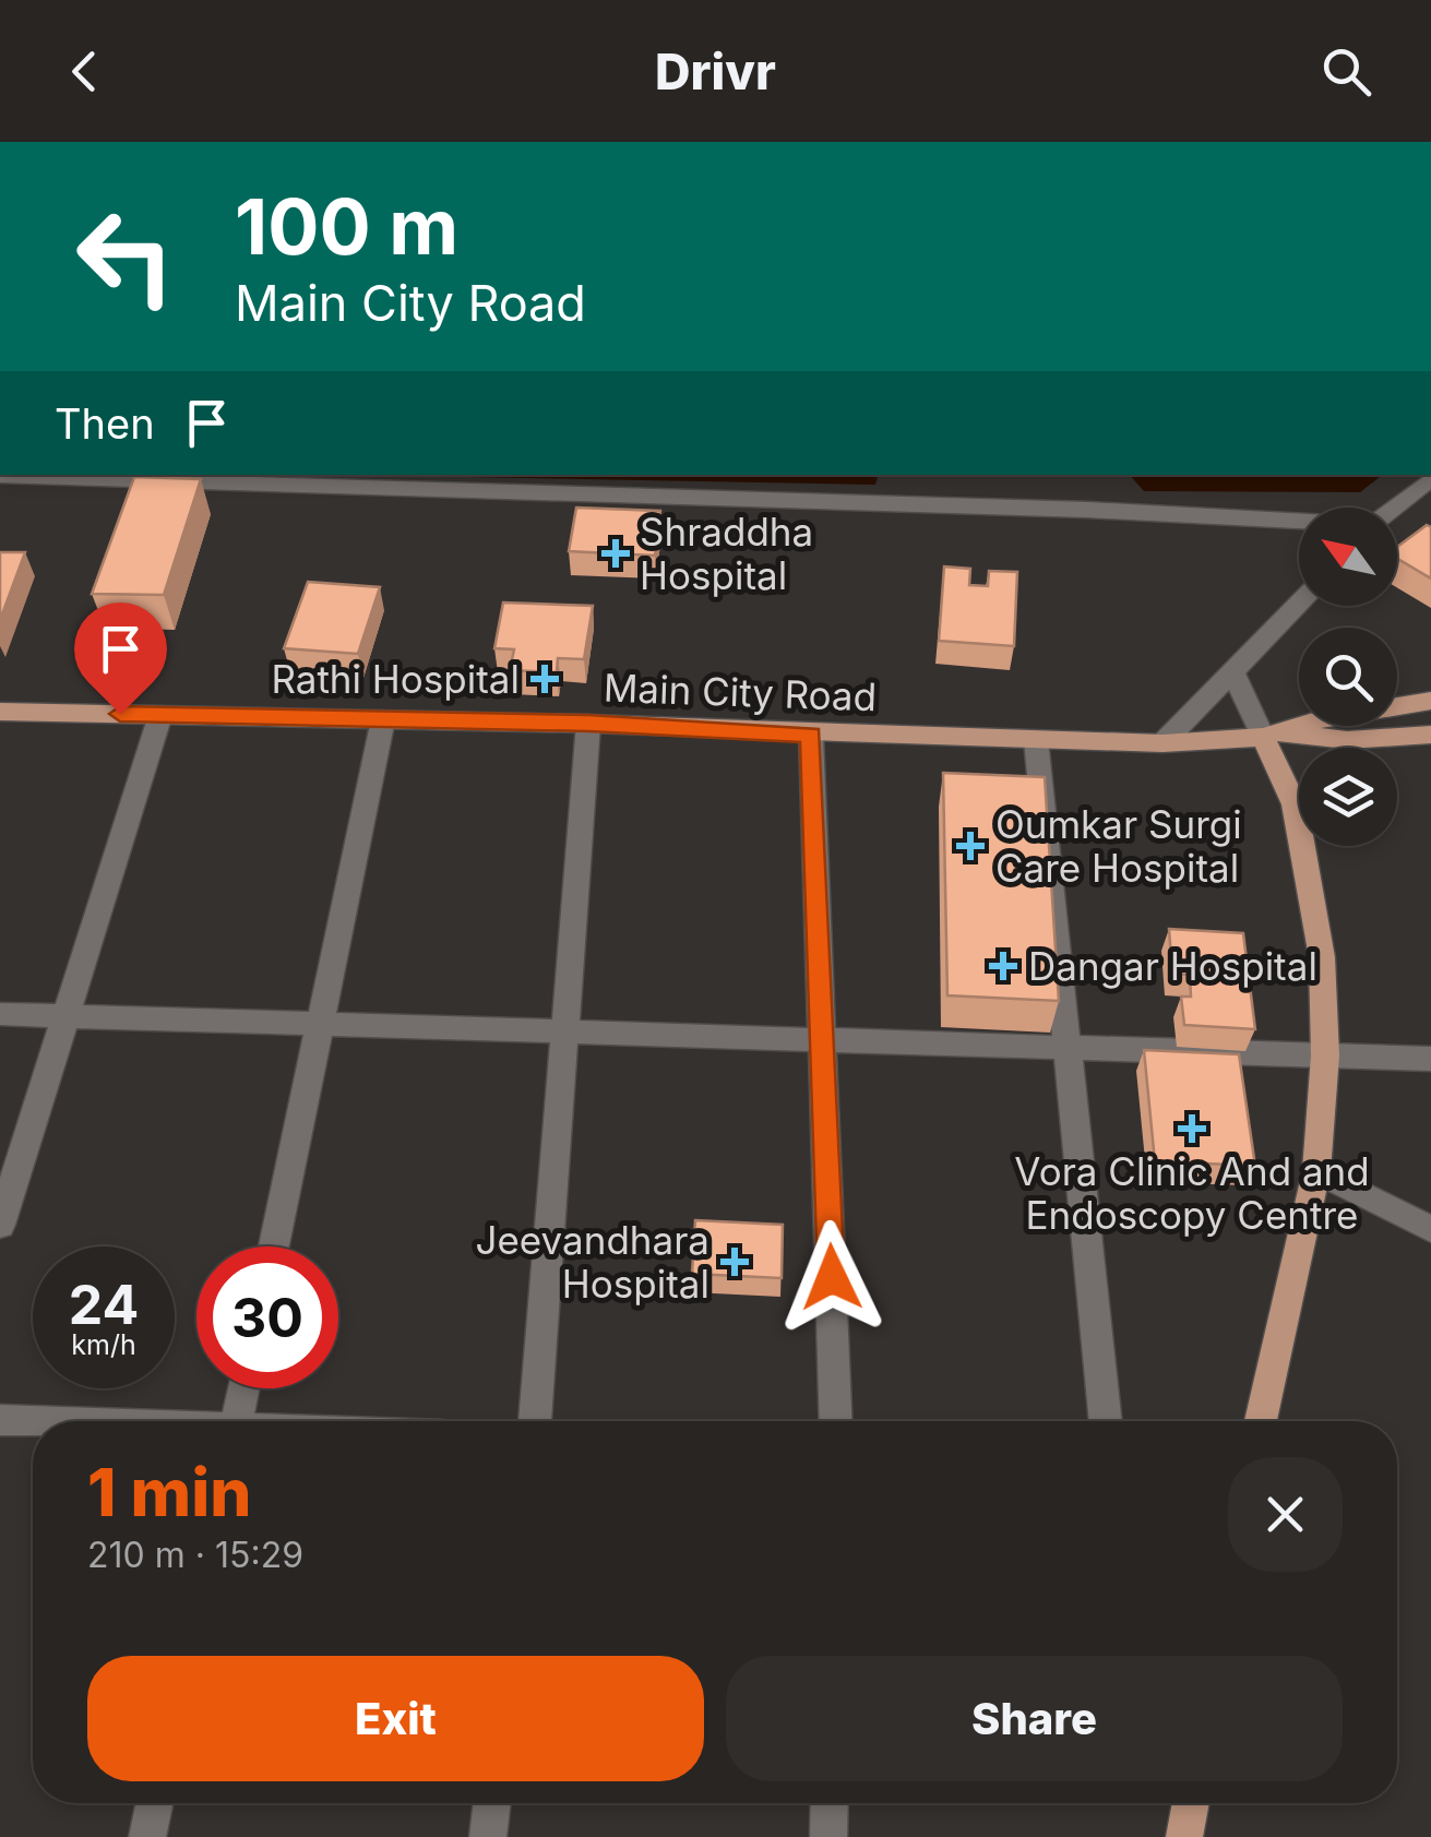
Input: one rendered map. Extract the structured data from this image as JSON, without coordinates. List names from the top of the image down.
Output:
{
  "streets": {
    "main road": ["Main City Road"]
  },
  "places": {
    "health": [
      "Shraddha Hospital",
      "Rathi Hospital",
      "Oumkar Surgi Care Hospital",
      "Dangar Hospital",
      "Vora Clinic And and Endoscopy Centre",
      "Jeevandhara Hospital"
    ]
  },
  "north": "top left",
  "page": {
    "header": "Drivr",
    "turn": ["100 m", "Main City Road"],
    "then": "Then",
    "speed": "24 km/h",
    "limit": "30",
    "heading": ["1 min", "210 m · 15:29"],
    "buttons": ["Exit", "Share"]
  }
}
